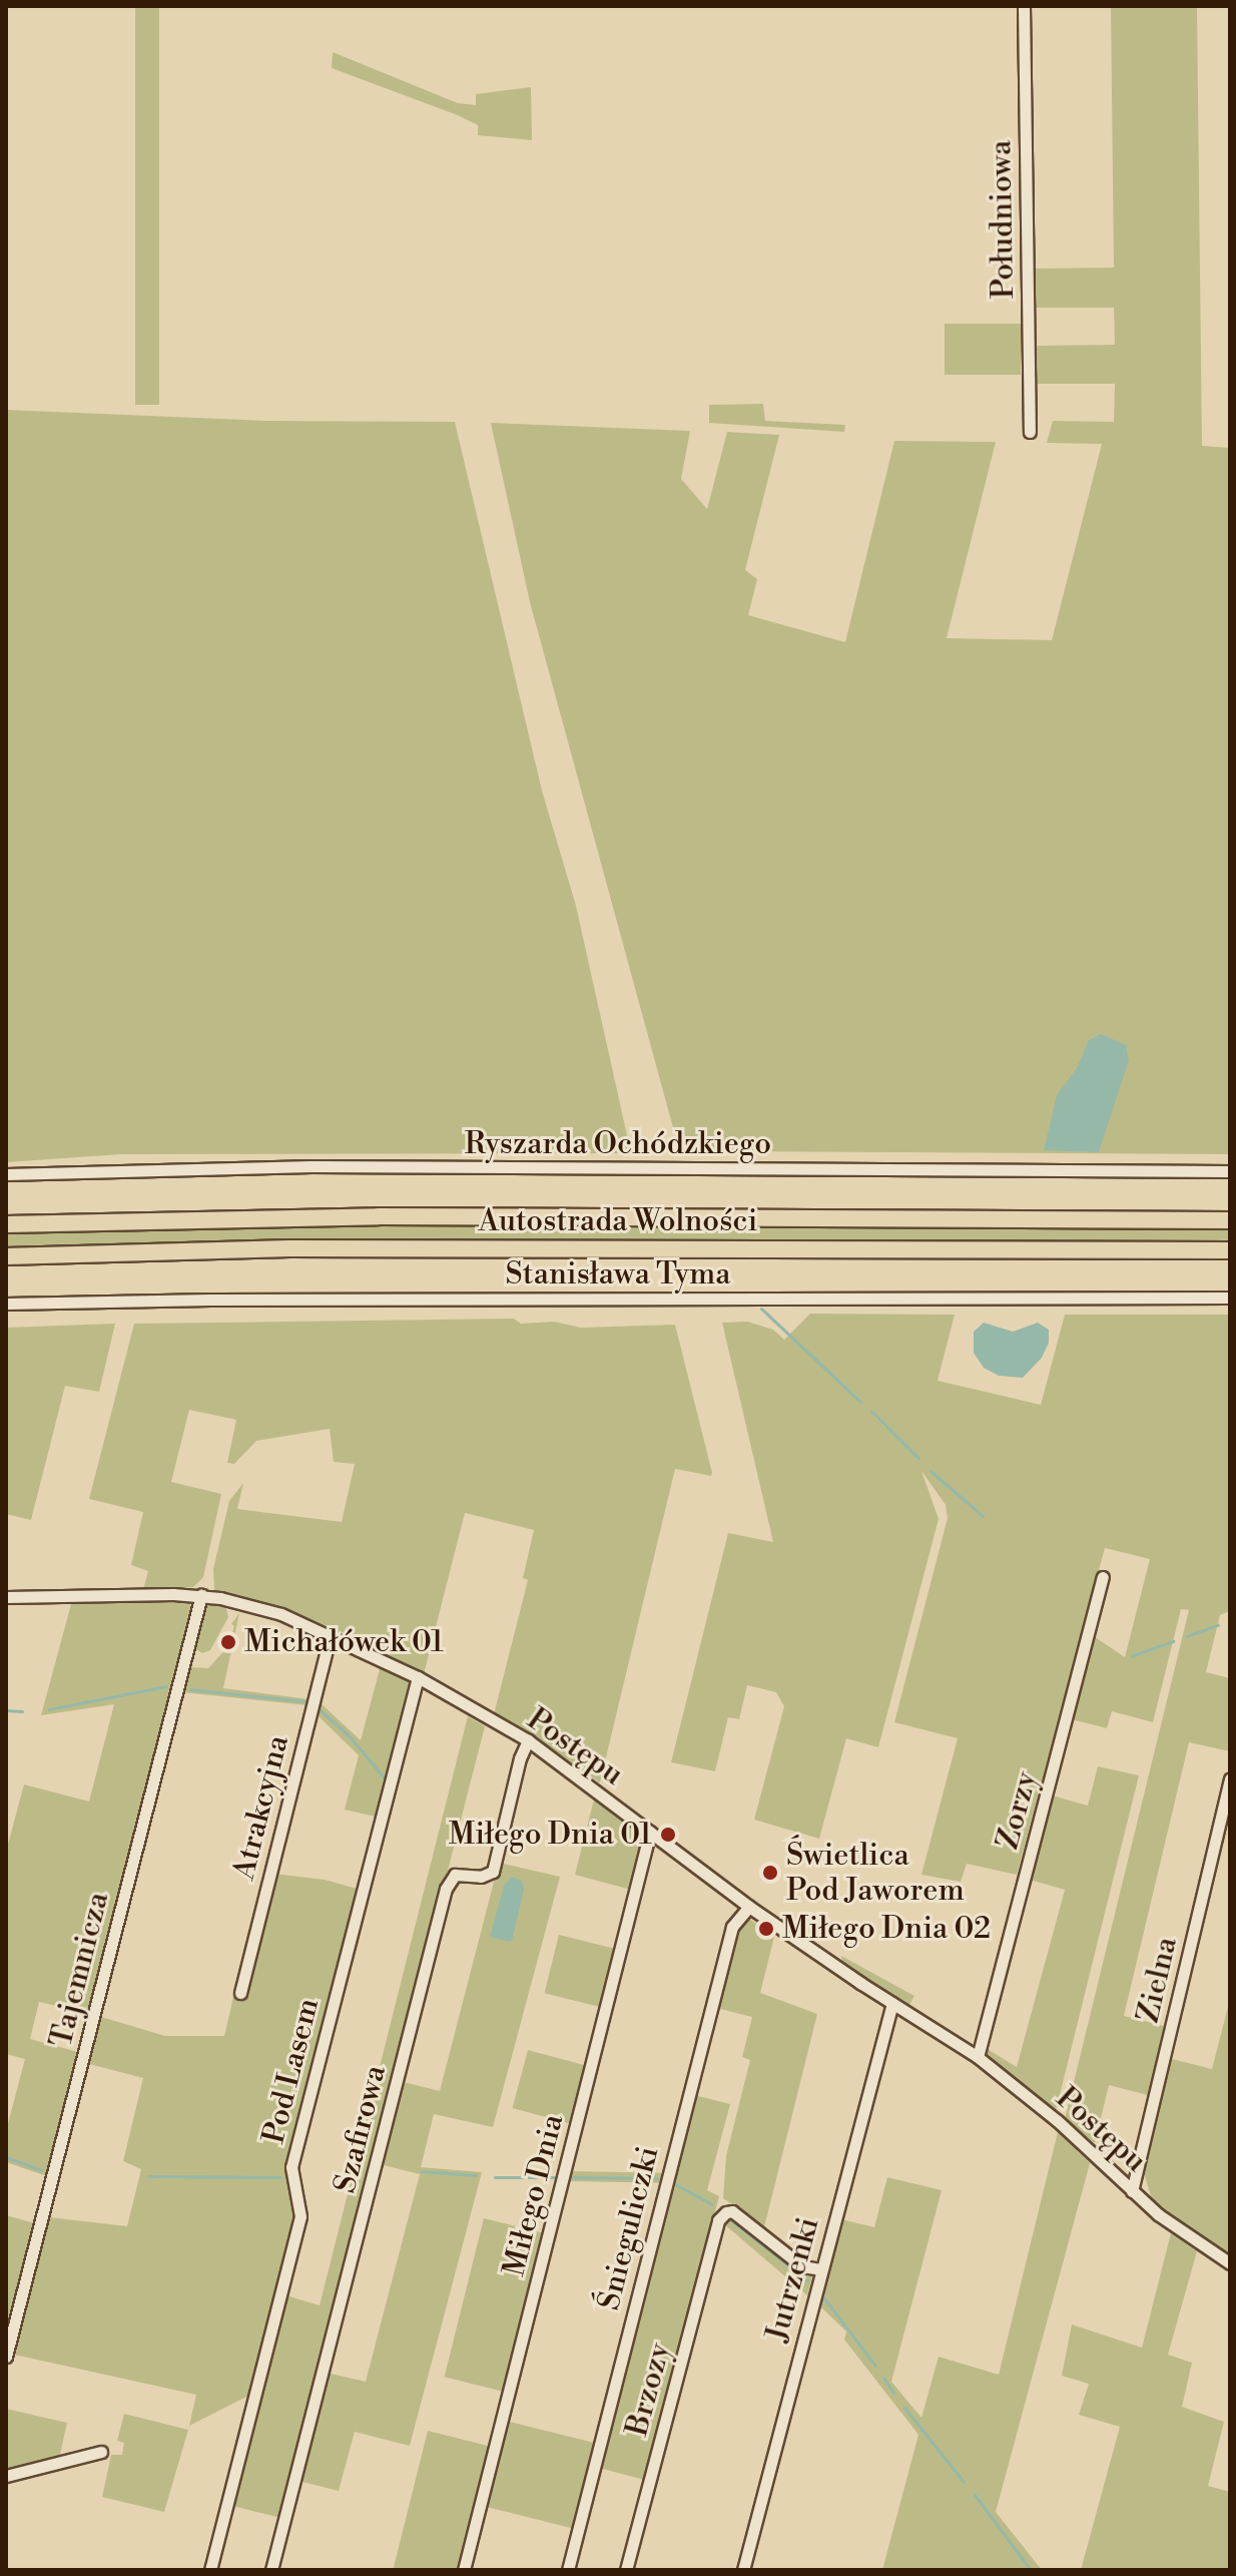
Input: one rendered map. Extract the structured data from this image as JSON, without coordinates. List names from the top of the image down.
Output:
{
  "streets": {
    "highway": ["Autostrada Wolności"],
    "street": [
      "Południowa",
      "Ryszarda Ochódzkiego",
      "Stanisława Tyma",
      "Postępu",
      "Atrakcyjna",
      "Zorzy",
      "Tajemnicza",
      "Zielna",
      "Pod Lasem",
      "Szafirowa",
      "Miłego Dnia",
      "Śnieguliczki",
      "Jutrzenki",
      "Brzozy"
    ]
  },
  "crossings": [
    ["Postępu", "Atrakcyjna"],
    ["Postępu", "Zorzy"],
    ["Postępu", "Tajemnicza"],
    ["Postępu", "Zielna"],
    ["Postępu", "Pod Lasem"],
    ["Postępu", "Szafirowa"],
    ["Postępu", "Miłego Dnia"],
    ["Postępu", "Śnieguliczki"],
    ["Postępu", "Jutrzenki"],
    ["Jutrzenki", "Brzozy"]
  ],
  "places": [
    "Michałówek 01",
    "Miłego Dnia 01",
    "Świetlica Pod Jaworem",
    "Miłego Dnia 02"
  ]
}
